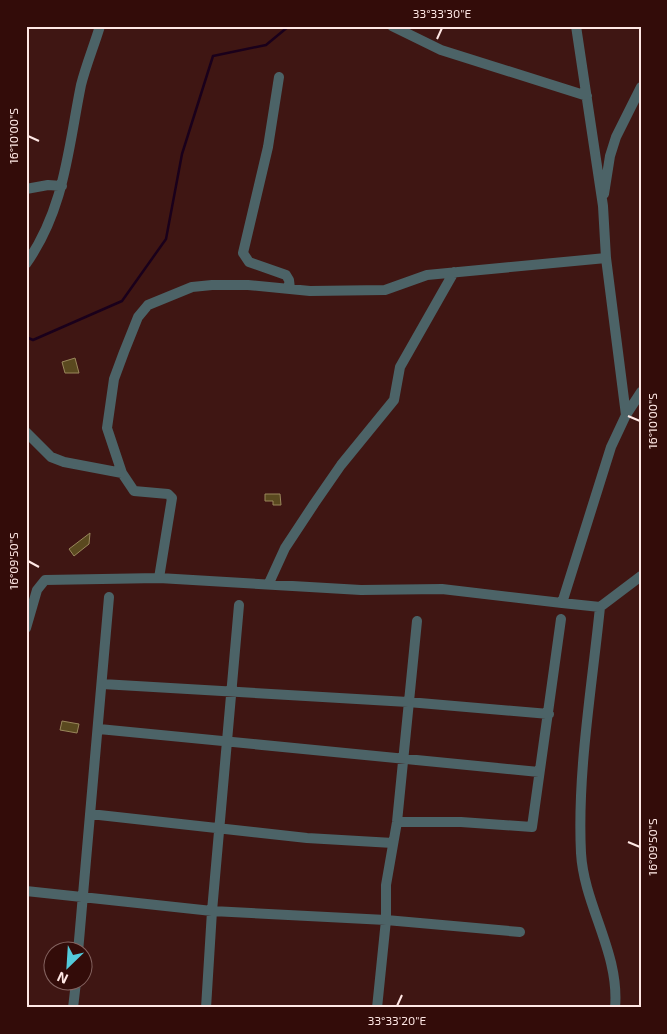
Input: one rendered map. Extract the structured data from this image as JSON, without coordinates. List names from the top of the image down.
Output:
{
  "north": "bottom left",
  "coordinates": [
    "33°33'30\"E",
    "16°10'00\"S",
    "16°09'50\"S",
    "33°33'20\"E"
  ]
}
